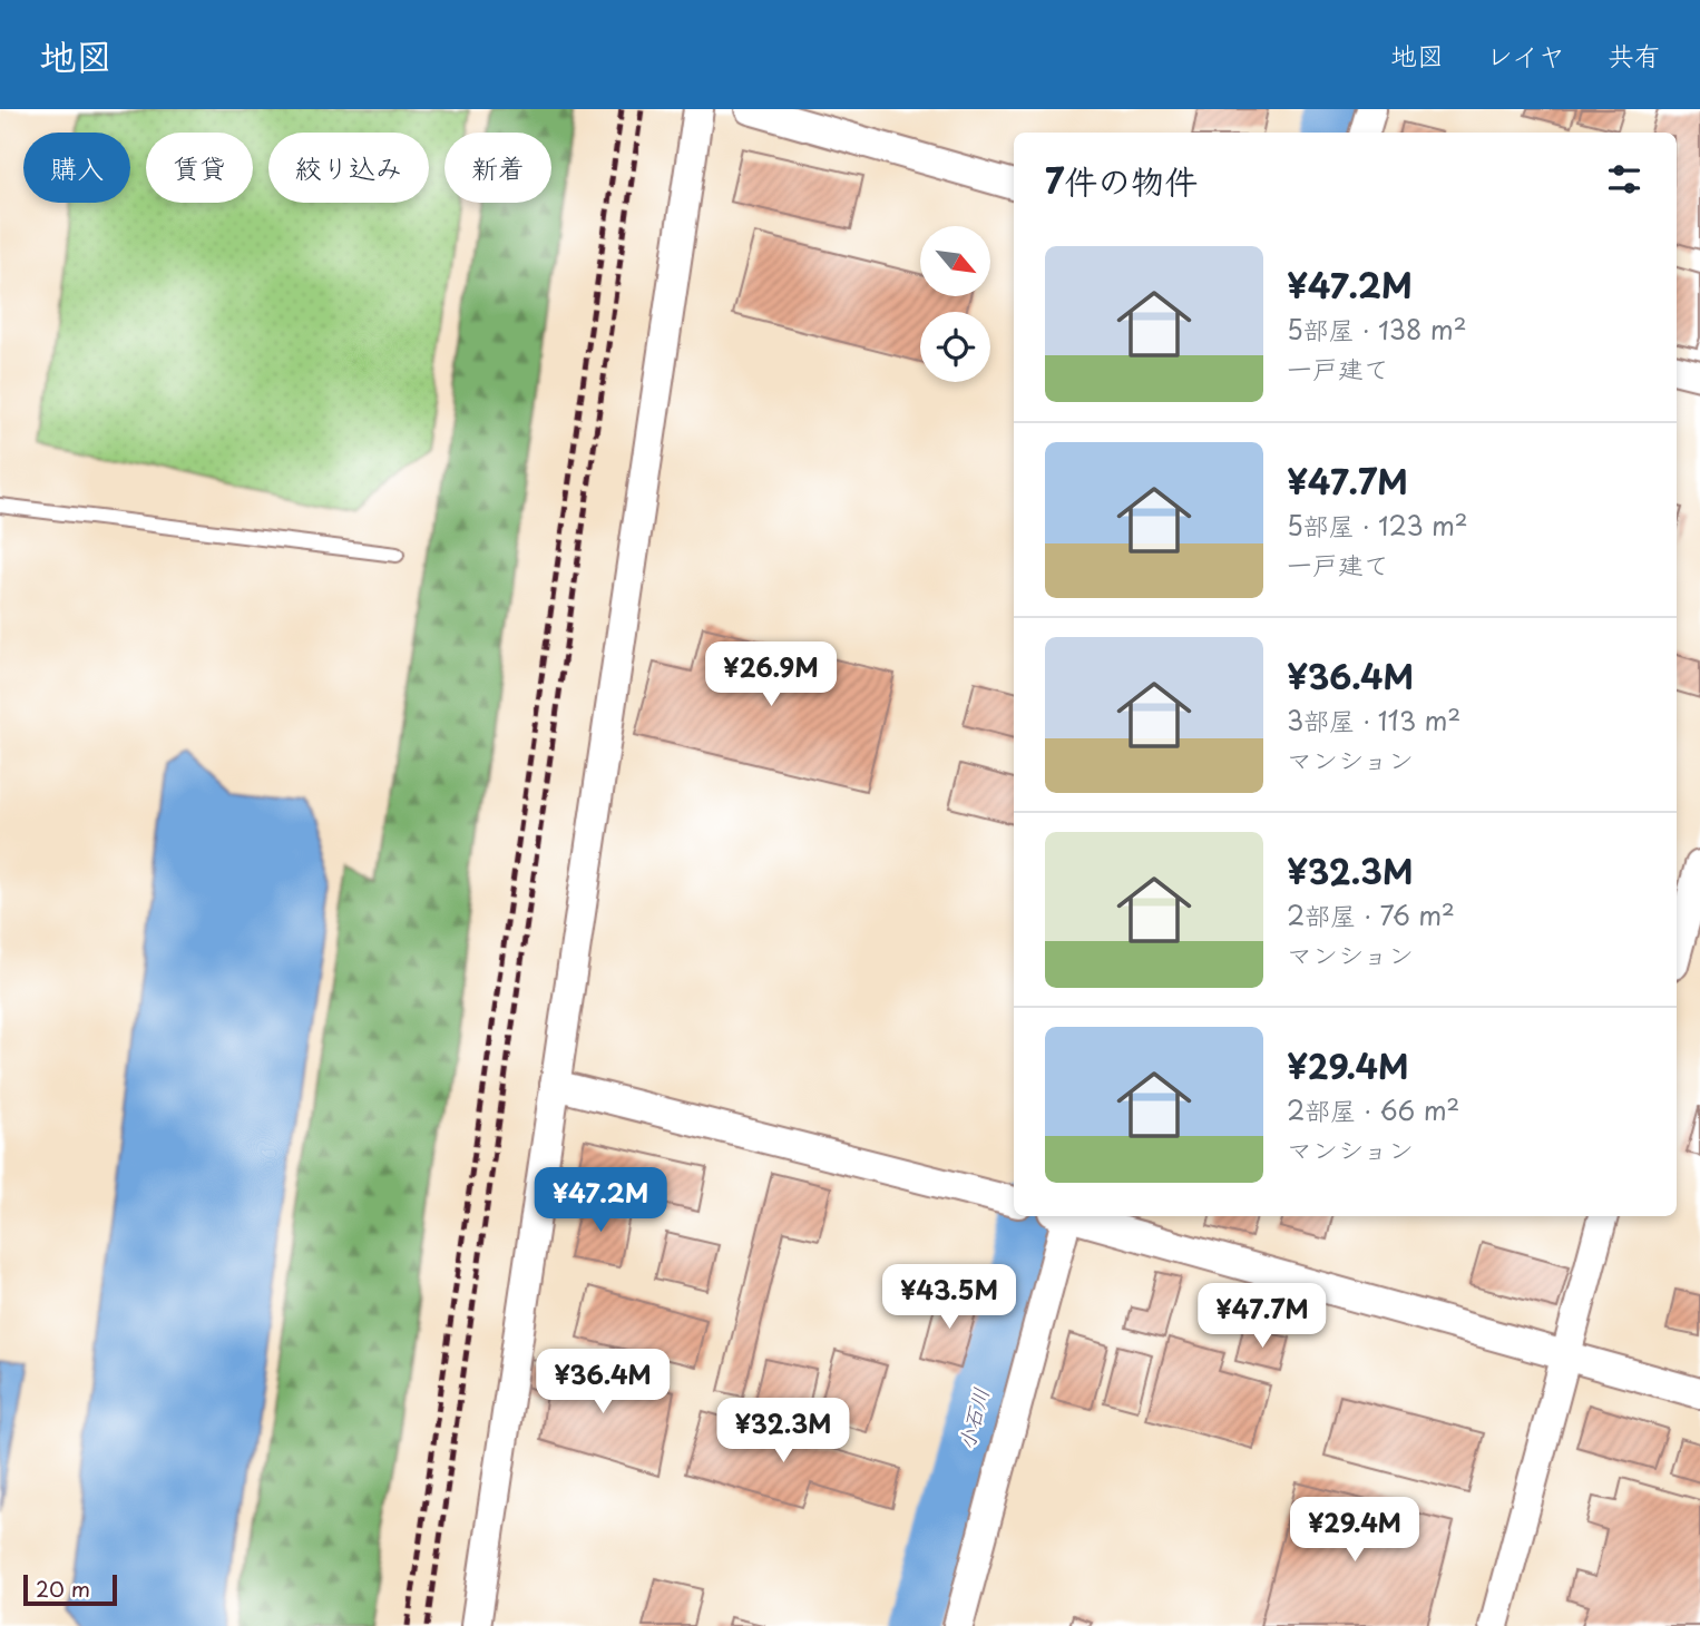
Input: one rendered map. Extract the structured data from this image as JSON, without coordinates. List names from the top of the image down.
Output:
{
  "water": ["小石川"],
  "scale_bar": "20 m",
  "north": "bottom right",
  "page": {
    "header": "地図",
    "nav": ["地図", "レイヤ", "共有"],
    "chip": [
      "購入",
      "賃貸",
      "絞り込み",
      "新着"
    ],
    "heading": "7件の物件",
    "list": [
      {
        "name": "¥47.2M",
        "note": "5部屋 · 138 m² · 一戸建て"
      },
      {
        "name": "¥47.7M",
        "note": "5部屋 · 123 m² · 一戸建て"
      },
      {
        "name": "¥36.4M",
        "note": "3部屋 · 113 m² · マンション"
      },
      {
        "name": "¥32.3M",
        "note": "2部屋 · 76 m² · マンション"
      },
      {
        "name": "¥29.4M",
        "note": "2部屋 · 66 m² · マンション"
      }
    ],
    "price": [
      "¥26.9M",
      "¥47.2M",
      "¥43.5M",
      "¥47.7M",
      "¥36.4M",
      "¥32.3M",
      "¥29.4M"
    ],
    "scale": "20 m"
  }
}
